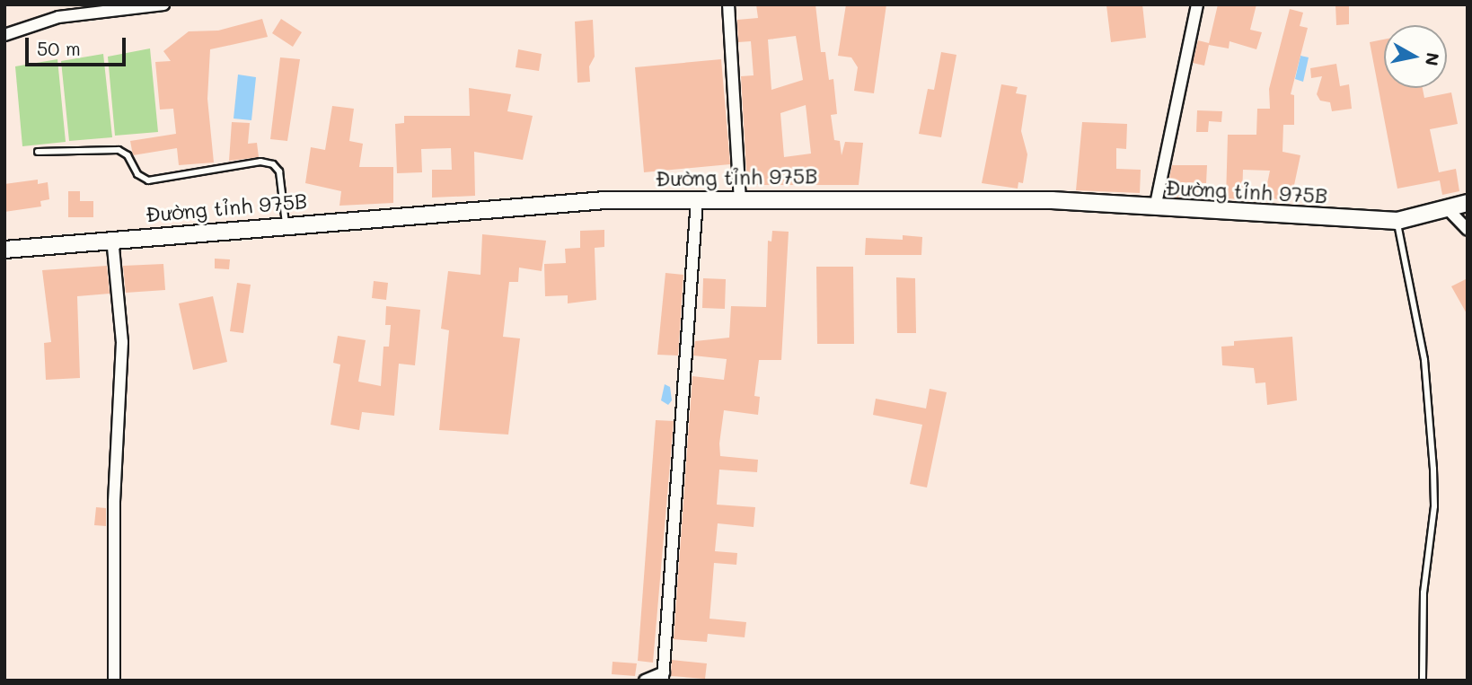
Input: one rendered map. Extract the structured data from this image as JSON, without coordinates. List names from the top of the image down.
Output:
{
  "streets": {
    "main road": ["Đường tỉnh 975B"]
  },
  "scale_bar": "50 m",
  "north": "right"
}
